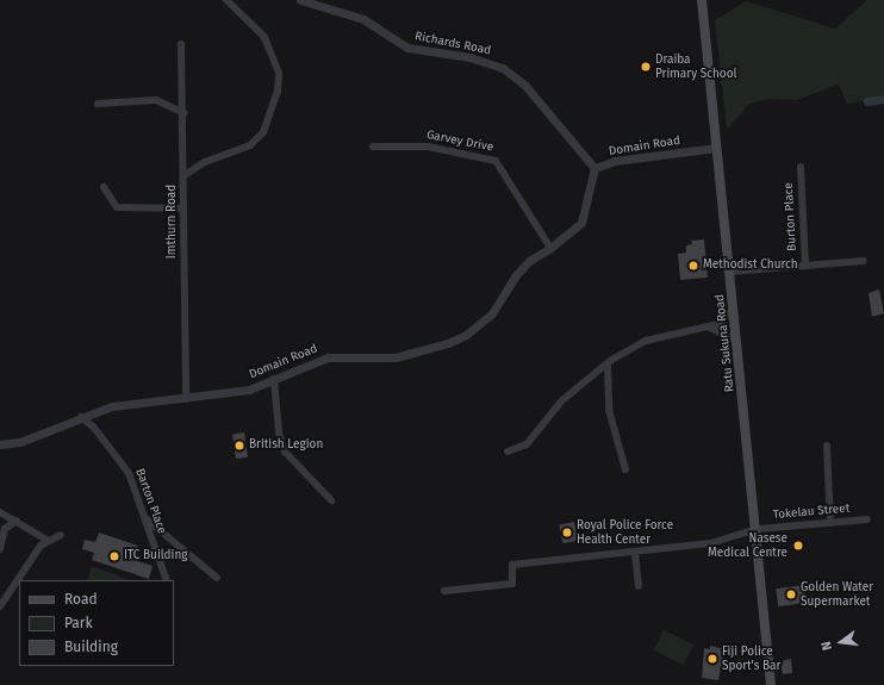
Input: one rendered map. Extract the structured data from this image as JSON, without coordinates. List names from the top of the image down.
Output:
{
  "streets": {
    "main road": ["Ratu Sukuna Road"],
    "street": [
      "Richards Road",
      "Garvey Drive",
      "Domain Road",
      "Burton Place",
      "Imthurn Road",
      "Barton Place",
      "Tokelau Street"
    ]
  },
  "crossings": [
    ["Richards Road", "Domain Road"],
    ["Garvey Drive", "Domain Road"],
    ["Domain Road", "Imthurn Road"],
    ["Domain Road", "Ratu Sukuna Road"],
    ["Domain Road", "Barton Place"],
    ["Ratu Sukuna Road", "Tokelau Street"]
  ],
  "places": [
    "Draiba Primary School",
    "Methodist Church",
    "British Legion",
    "Royal Police Force Health Center",
    "Nasese Medical Centre",
    "ITC Building",
    "Golden Water Supermarket",
    "Fiji Police Sport's Bar"
  ],
  "legend": ["Road", "Park", "Building"],
  "north": "left"
}
